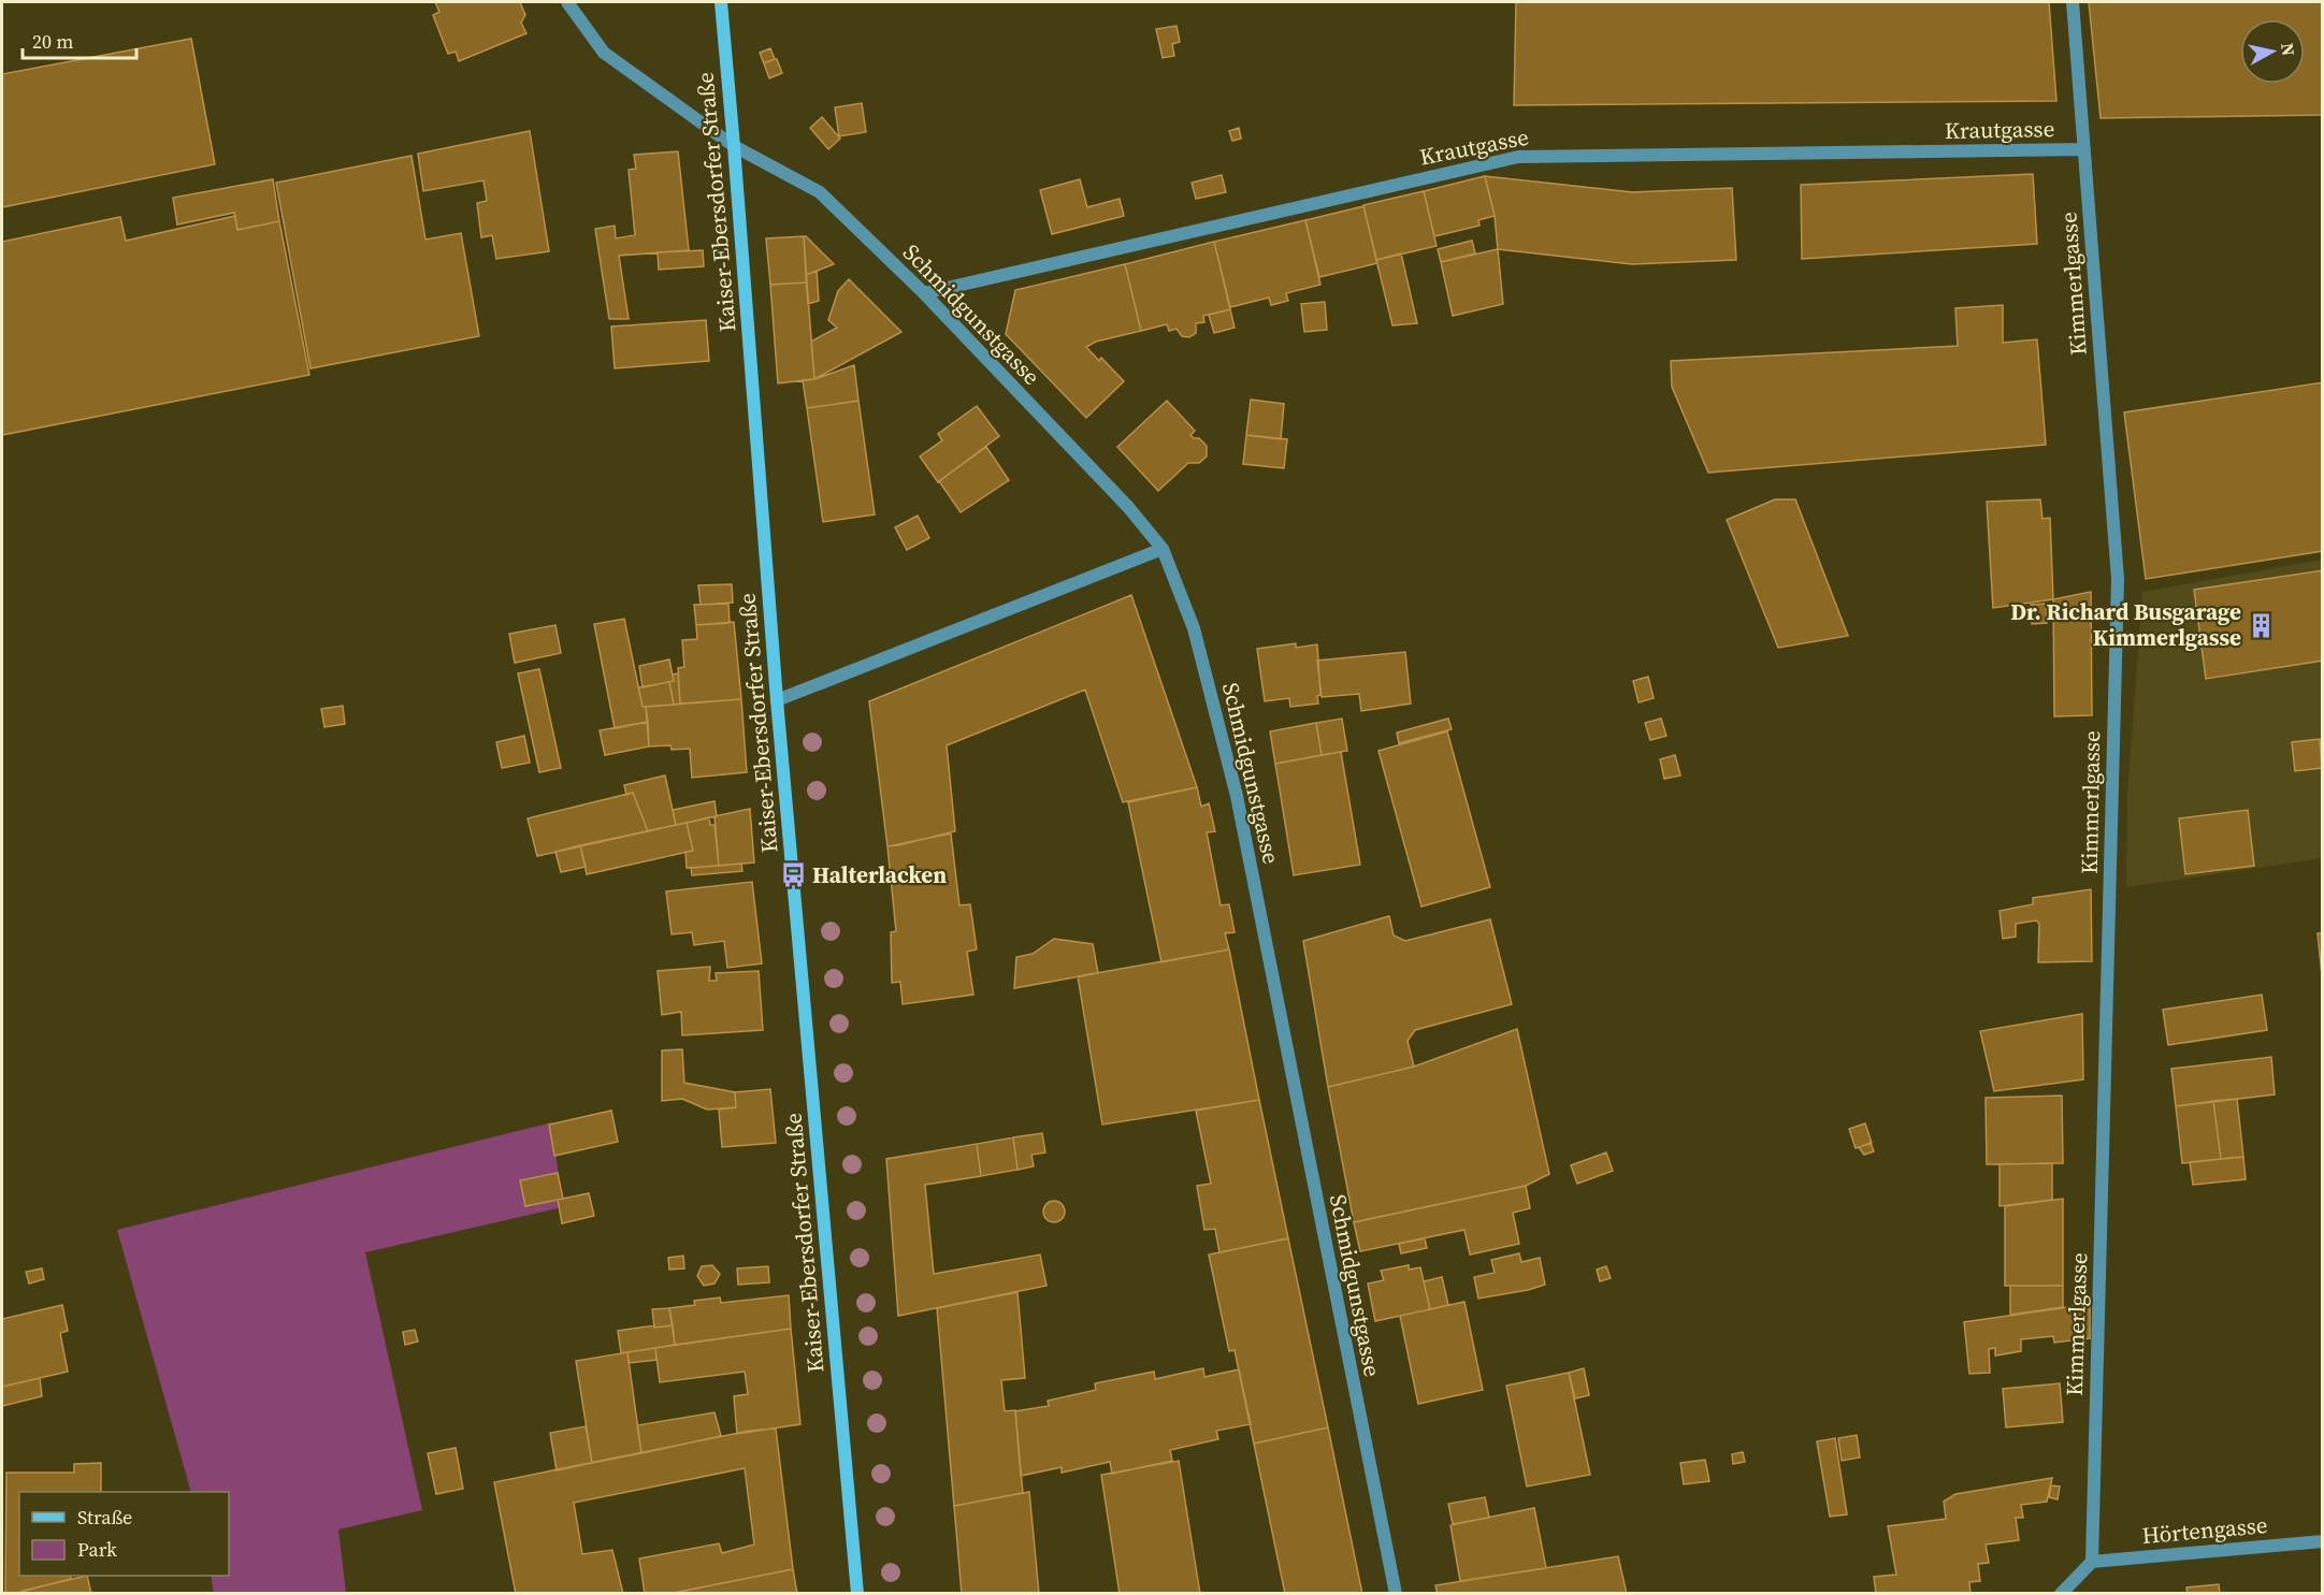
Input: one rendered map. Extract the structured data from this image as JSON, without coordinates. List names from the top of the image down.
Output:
{
  "streets": {
    "main road": ["Kaiser-Ebersdorfer Straße"],
    "street": [
      "Krautgasse",
      "Kimmerlgasse",
      "Schmidgunstgasse",
      "Hörtengasse"
    ]
  },
  "crossings": [
    ["Krautgasse", "Kimmerlgasse"],
    ["Krautgasse", "Schmidgunstgasse"],
    ["Kaiser-Ebersdorfer Straße", "Schmidgunstgasse"],
    ["Kimmerlgasse", "Hörtengasse"]
  ],
  "places": {
    "building": ["Dr. Richard Busgarage Kimmerlgasse"],
    "bus stop": ["Halterlacken"]
  },
  "legend": ["Straße", "Park"],
  "scale_bar": "20 m",
  "north": "right"
}
